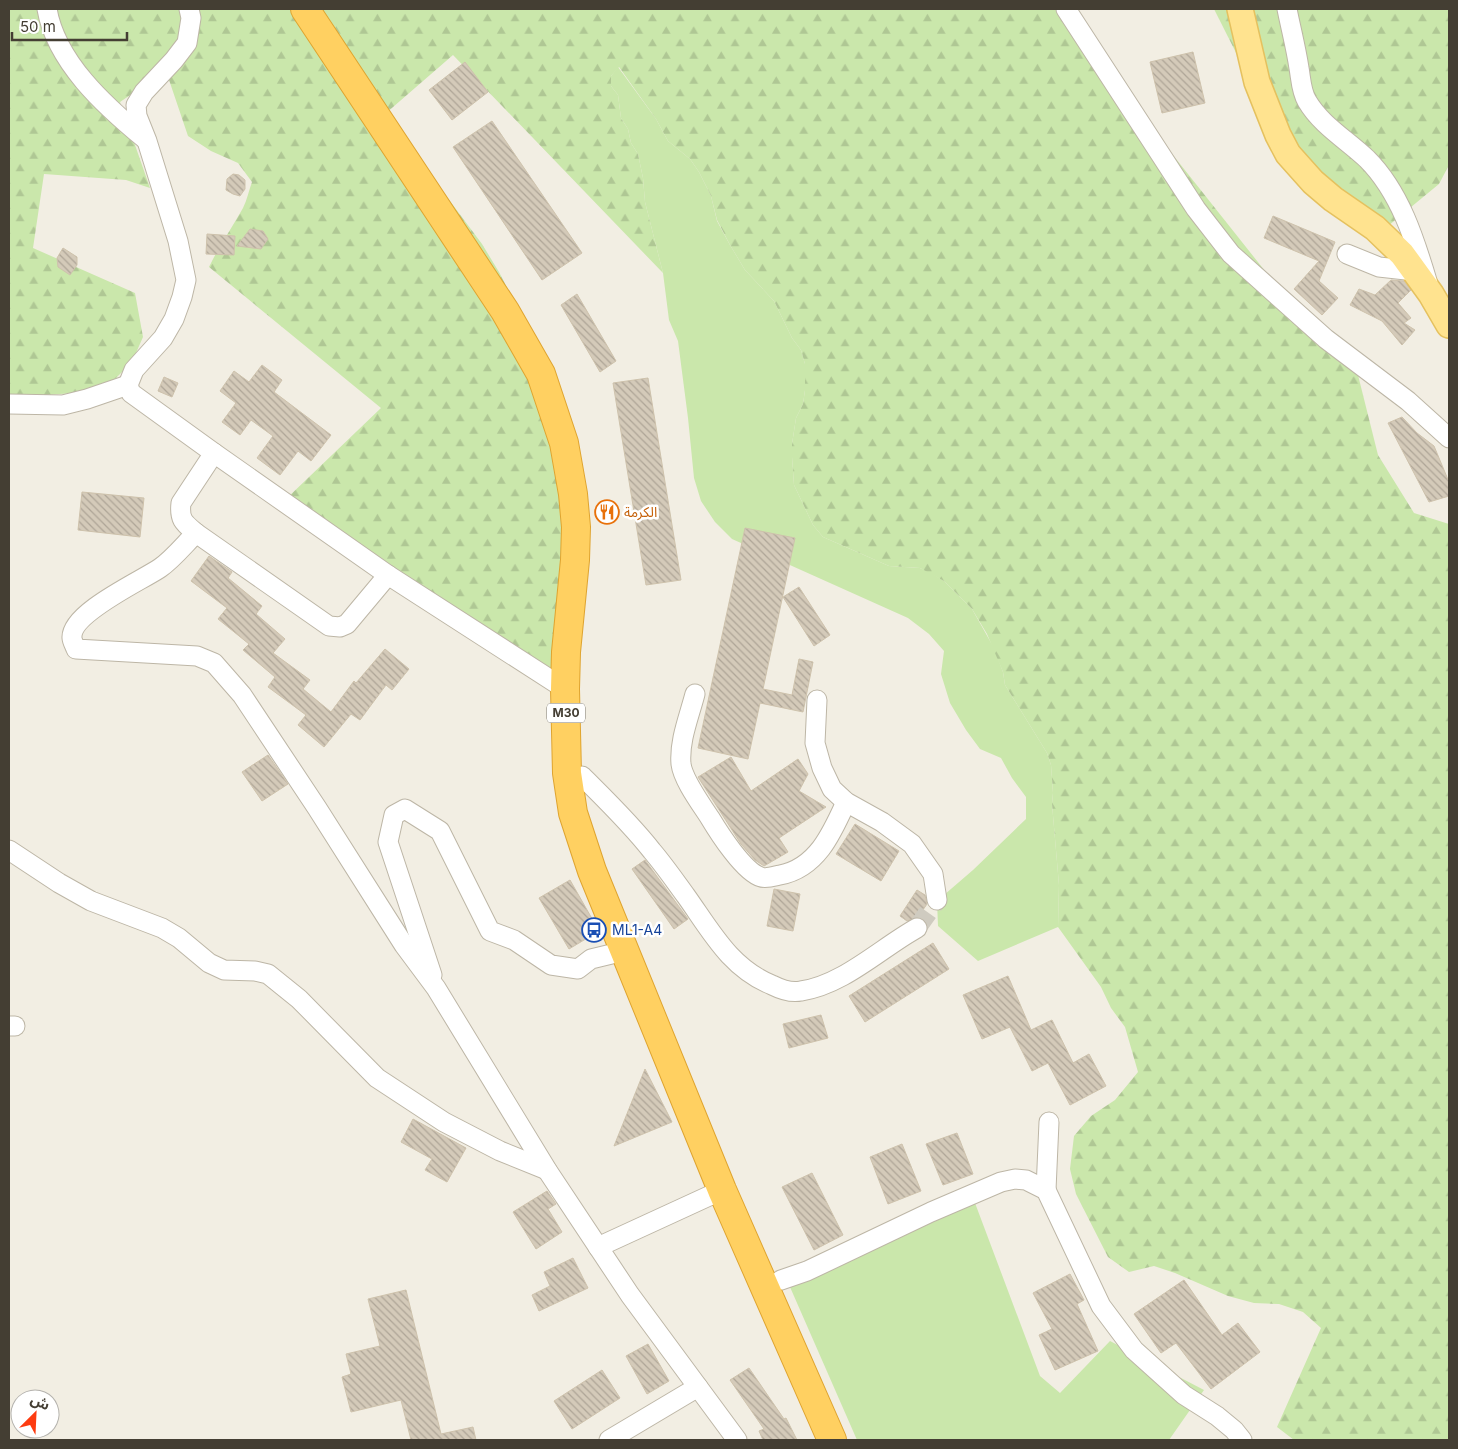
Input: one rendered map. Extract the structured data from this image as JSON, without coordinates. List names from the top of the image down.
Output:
{
  "streets": {
    "highway": ["M30"]
  },
  "places": {
    "restaurant": ["الكرمة"],
    "bus stop": ["ML1-A4"]
  },
  "scale_bar": "50 m",
  "north": "top right"
}
